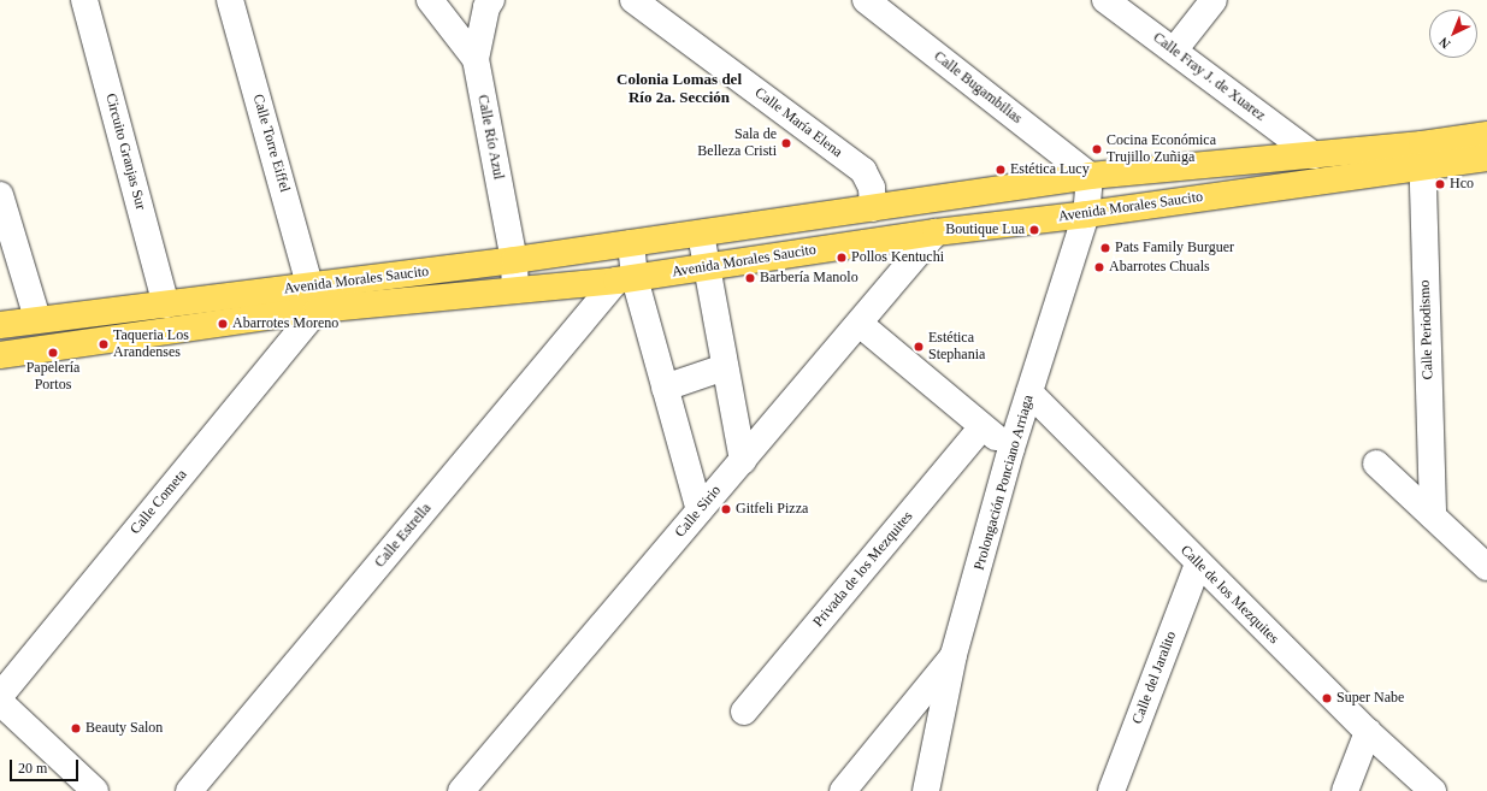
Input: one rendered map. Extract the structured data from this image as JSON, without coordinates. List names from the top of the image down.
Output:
{
  "streets": {
    "main road": ["Avenida Morales Saucito"],
    "street": [
      "Calle Fray J. de Xuarez",
      "Calle Bugambilias",
      "Calle María Elena",
      "Calle Río Azul",
      "Calle Torre Eiffel",
      "Circuito Granjas Sur",
      "Calle Periodismo",
      "Prolongación Ponciano Arriaga",
      "Calle Cometa",
      "Calle Sirio",
      "Calle Estrella",
      "Privada de los Mezquites",
      "Calle de los Mezquites",
      "Calle del Jaralito"
    ]
  },
  "crossings": [
    ["Calle Fray J. de Xuarez", "Avenida Morales Saucito"],
    ["Calle Bugambilias", "Avenida Morales Saucito"],
    ["Calle Bugambilias", "Prolongación Ponciano Arriaga"],
    ["Calle María Elena", "Avenida Morales Saucito"],
    ["Calle Río Azul", "Avenida Morales Saucito"],
    ["Calle Torre Eiffel", "Avenida Morales Saucito"],
    ["Calle Torre Eiffel", "Calle Cometa"],
    ["Circuito Granjas Sur", "Avenida Morales Saucito"],
    ["Avenida Morales Saucito", "Calle Periodismo"],
    ["Avenida Morales Saucito", "Prolongación Ponciano Arriaga"],
    ["Avenida Morales Saucito", "Calle Cometa"],
    ["Avenida Morales Saucito", "Calle Sirio"],
    ["Avenida Morales Saucito", "Calle Estrella"],
    ["Prolongación Ponciano Arriaga", "Calle de los Mezquites"],
    ["Calle de los Mezquites", "Calle del Jaralito"]
  ],
  "districts": ["Colonia Lomas del Río 2a. Sección"],
  "places": [
    "Sala de Belleza Cristi",
    "Cocina Económica Trujillo Zuñiga",
    "Estética Lucy",
    "Hco",
    "Boutique Lua",
    "Pats Family Burguer",
    "Pollos Kentuchi",
    "Abarrotes Chuals",
    "Barbería Manolo",
    "Abarrotes Moreno",
    "Taqueria Los Arandenses",
    "Estética Stephania",
    "Papelería Portos",
    "Gitfeli Pizza",
    "Super Nabe",
    "Beauty Salon"
  ],
  "scale_bar": "20 m",
  "north": "bottom left"
}
